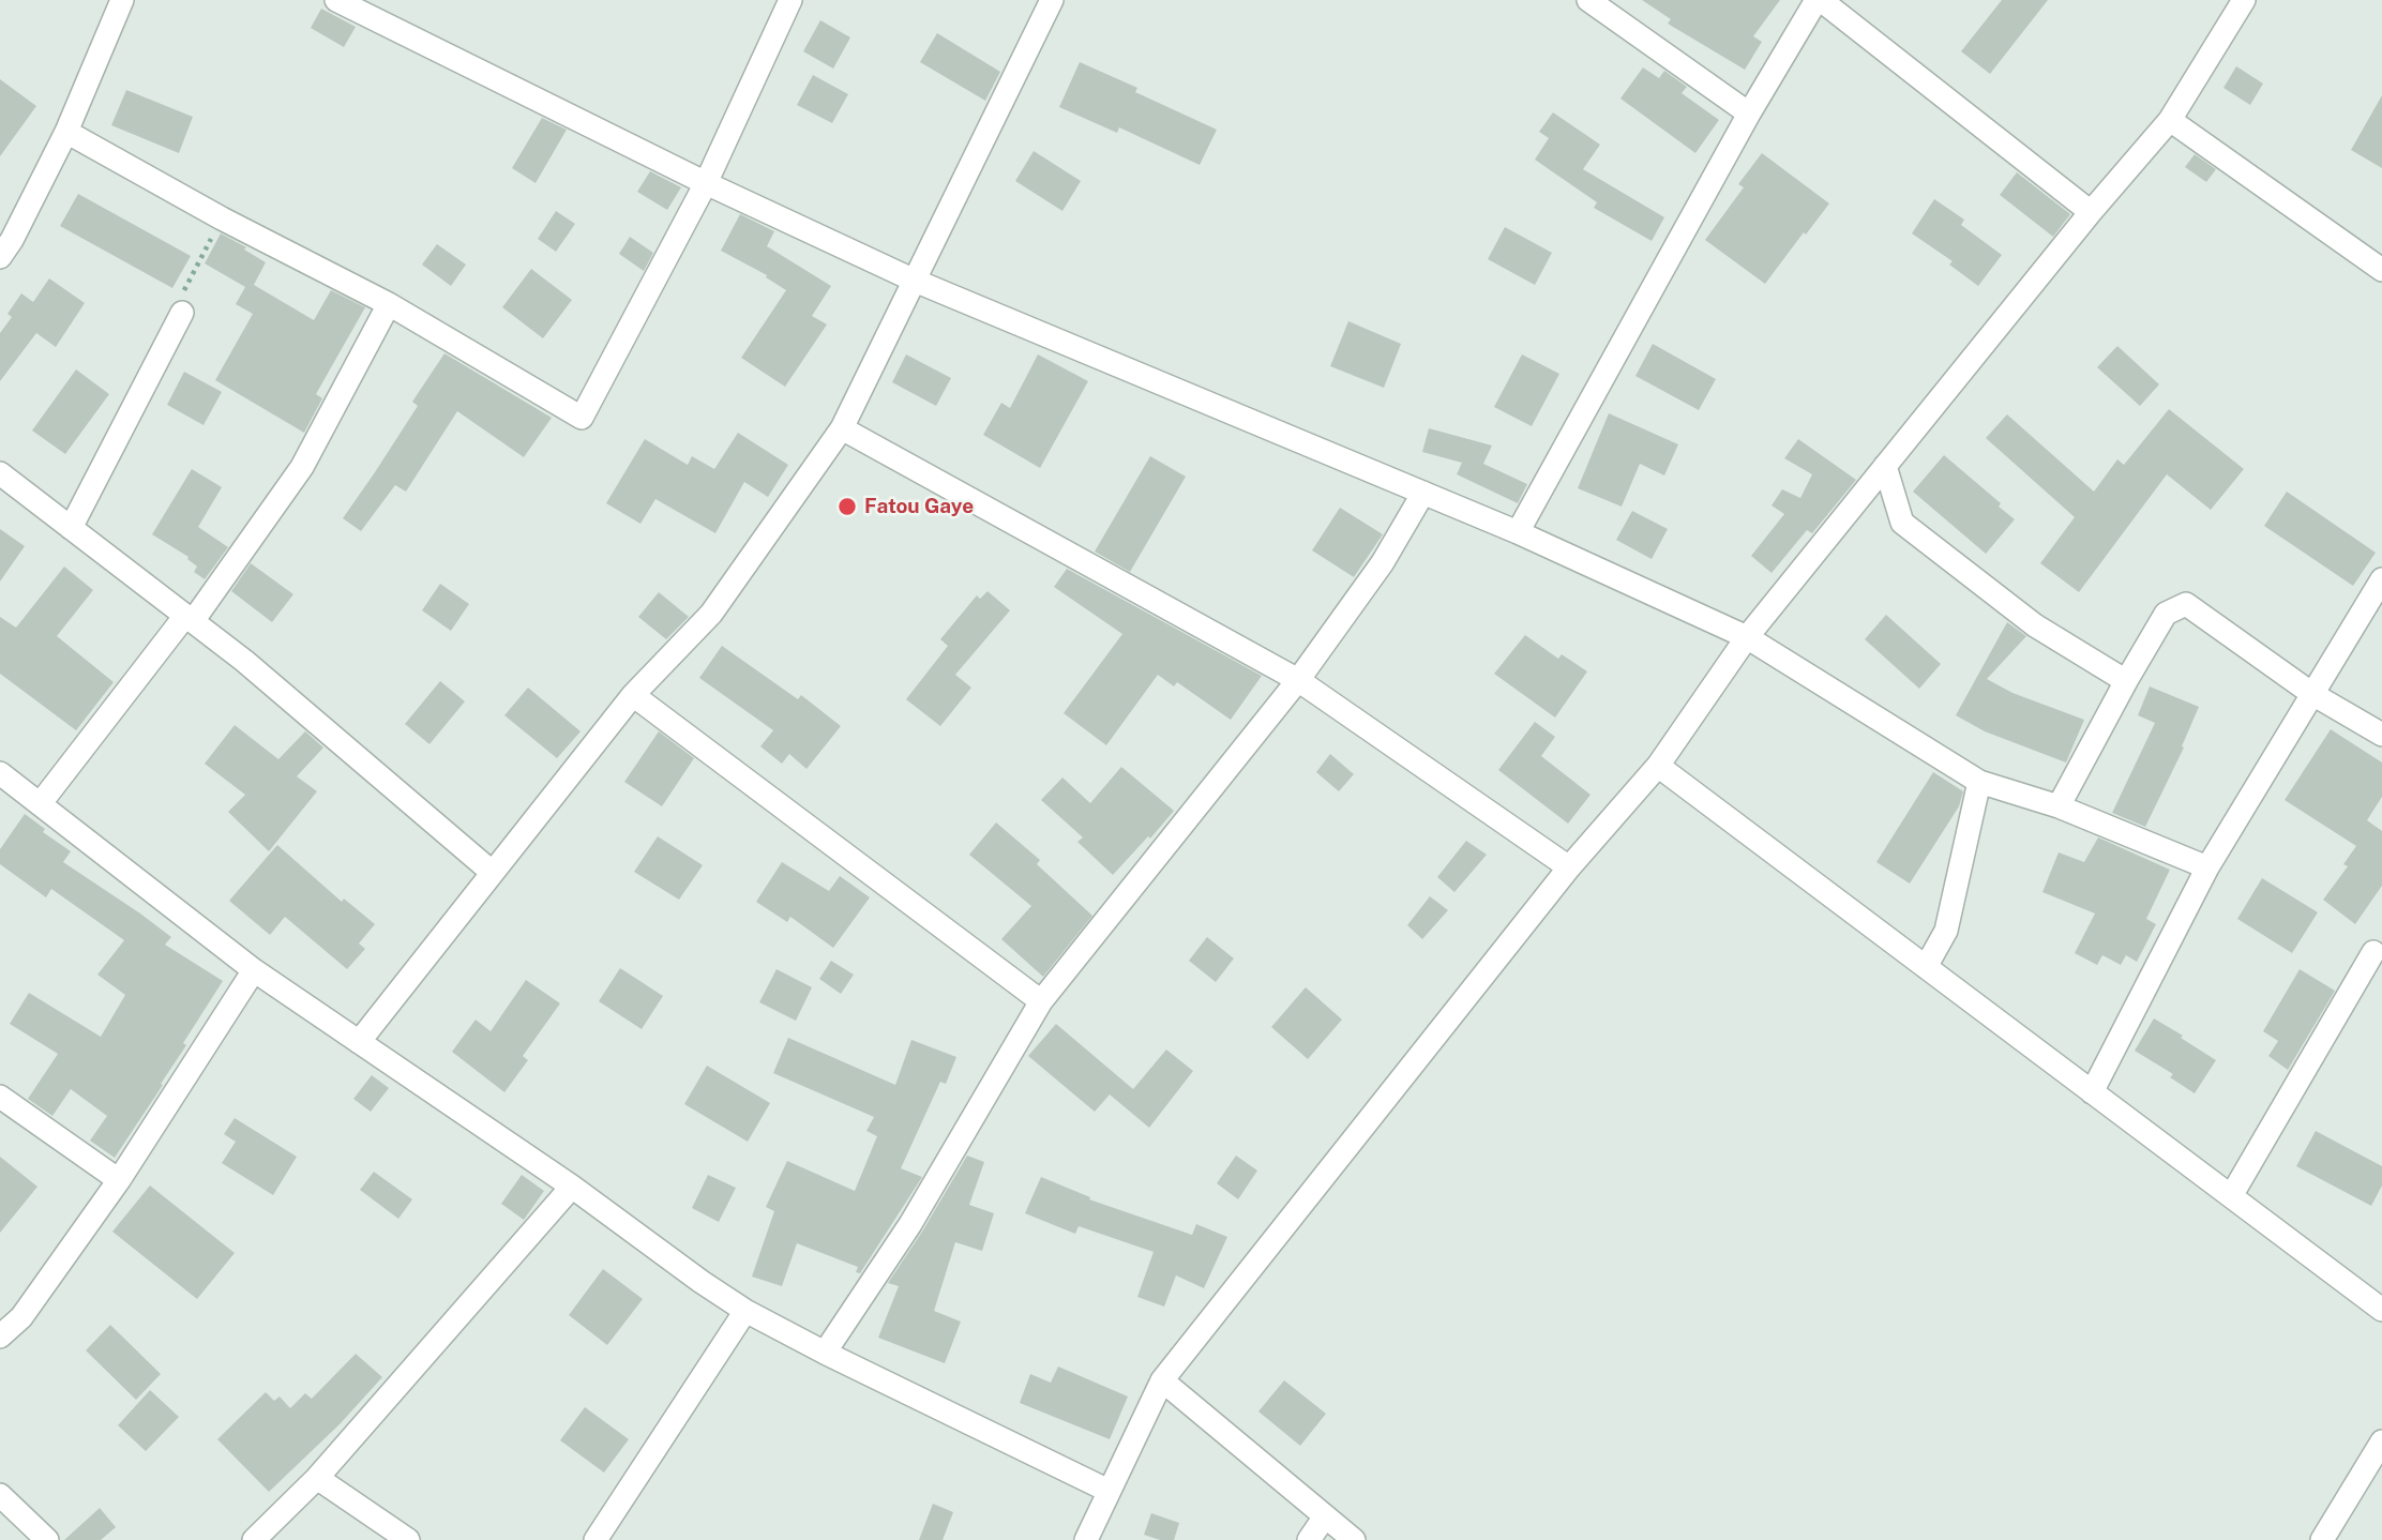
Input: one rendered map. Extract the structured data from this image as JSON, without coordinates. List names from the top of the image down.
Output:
{
  "places": ["Fatou Gaye"]
}
